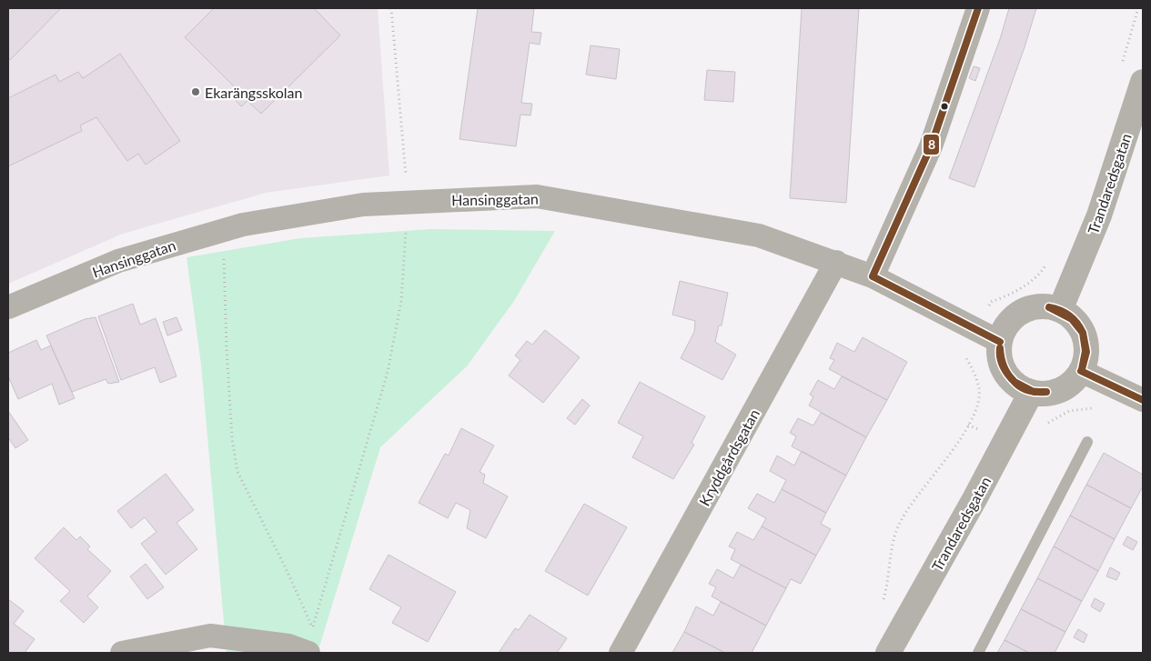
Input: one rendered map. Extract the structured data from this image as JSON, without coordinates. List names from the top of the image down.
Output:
{
  "streets": {
    "street": ["Trandaredsgatan", "Hansinggatan", "Kryddgårdsgatan"]
  },
  "crossings": [
    ["Trandaredsgatan", "Hansinggatan"],
    ["Hansinggatan", "Kryddgårdsgatan"]
  ],
  "places": ["Ekarängsskolan"],
  "lines": ["transit line 8"]
}
